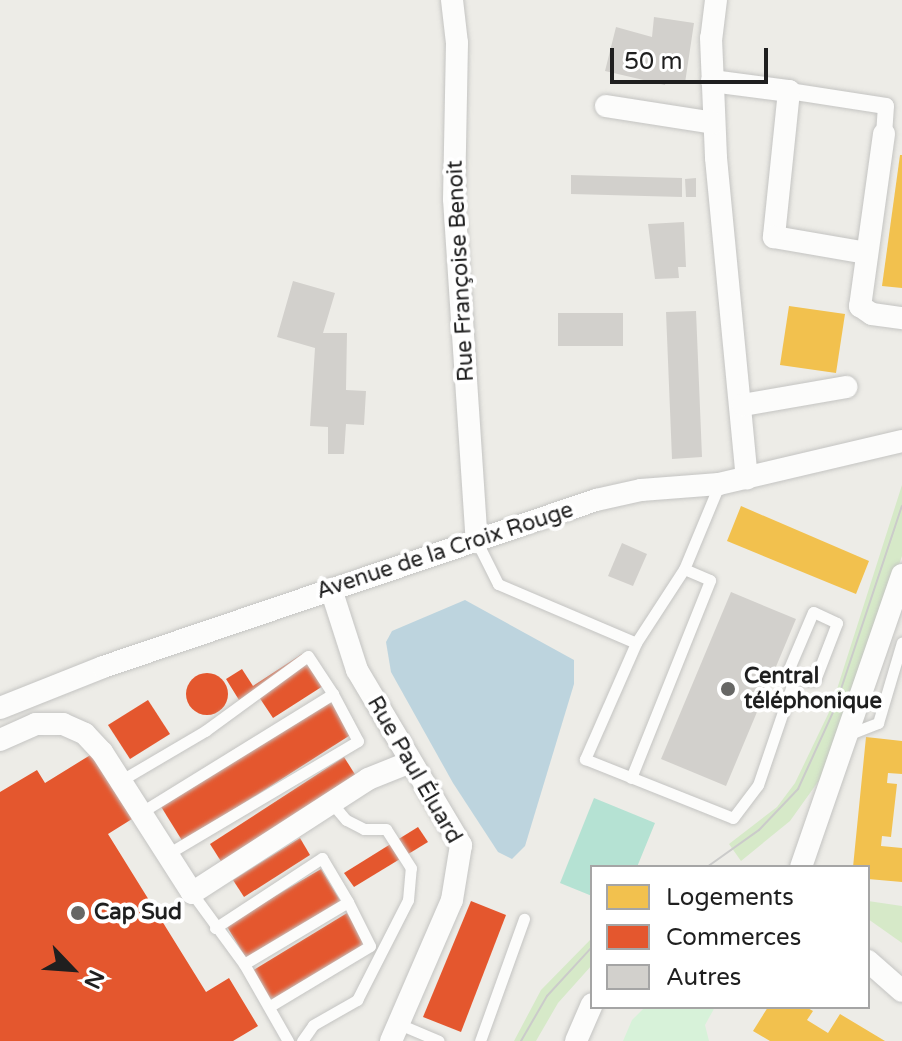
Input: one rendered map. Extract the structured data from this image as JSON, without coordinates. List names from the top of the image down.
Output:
{
  "streets": {
    "street": ["Rue Françoise Benoit", "Avenue de la Croix Rouge", "Rue Paul Éluard"]
  },
  "crossings": [
    ["Rue Françoise Benoit", "Avenue de la Croix Rouge"],
    ["Avenue de la Croix Rouge", "Rue Paul Éluard"]
  ],
  "places": ["Central téléphonique", "Cap Sud"],
  "legend": ["Logements", "Commerces", "Autres"],
  "scale_bar": "50 m",
  "north": "bottom right"
}
